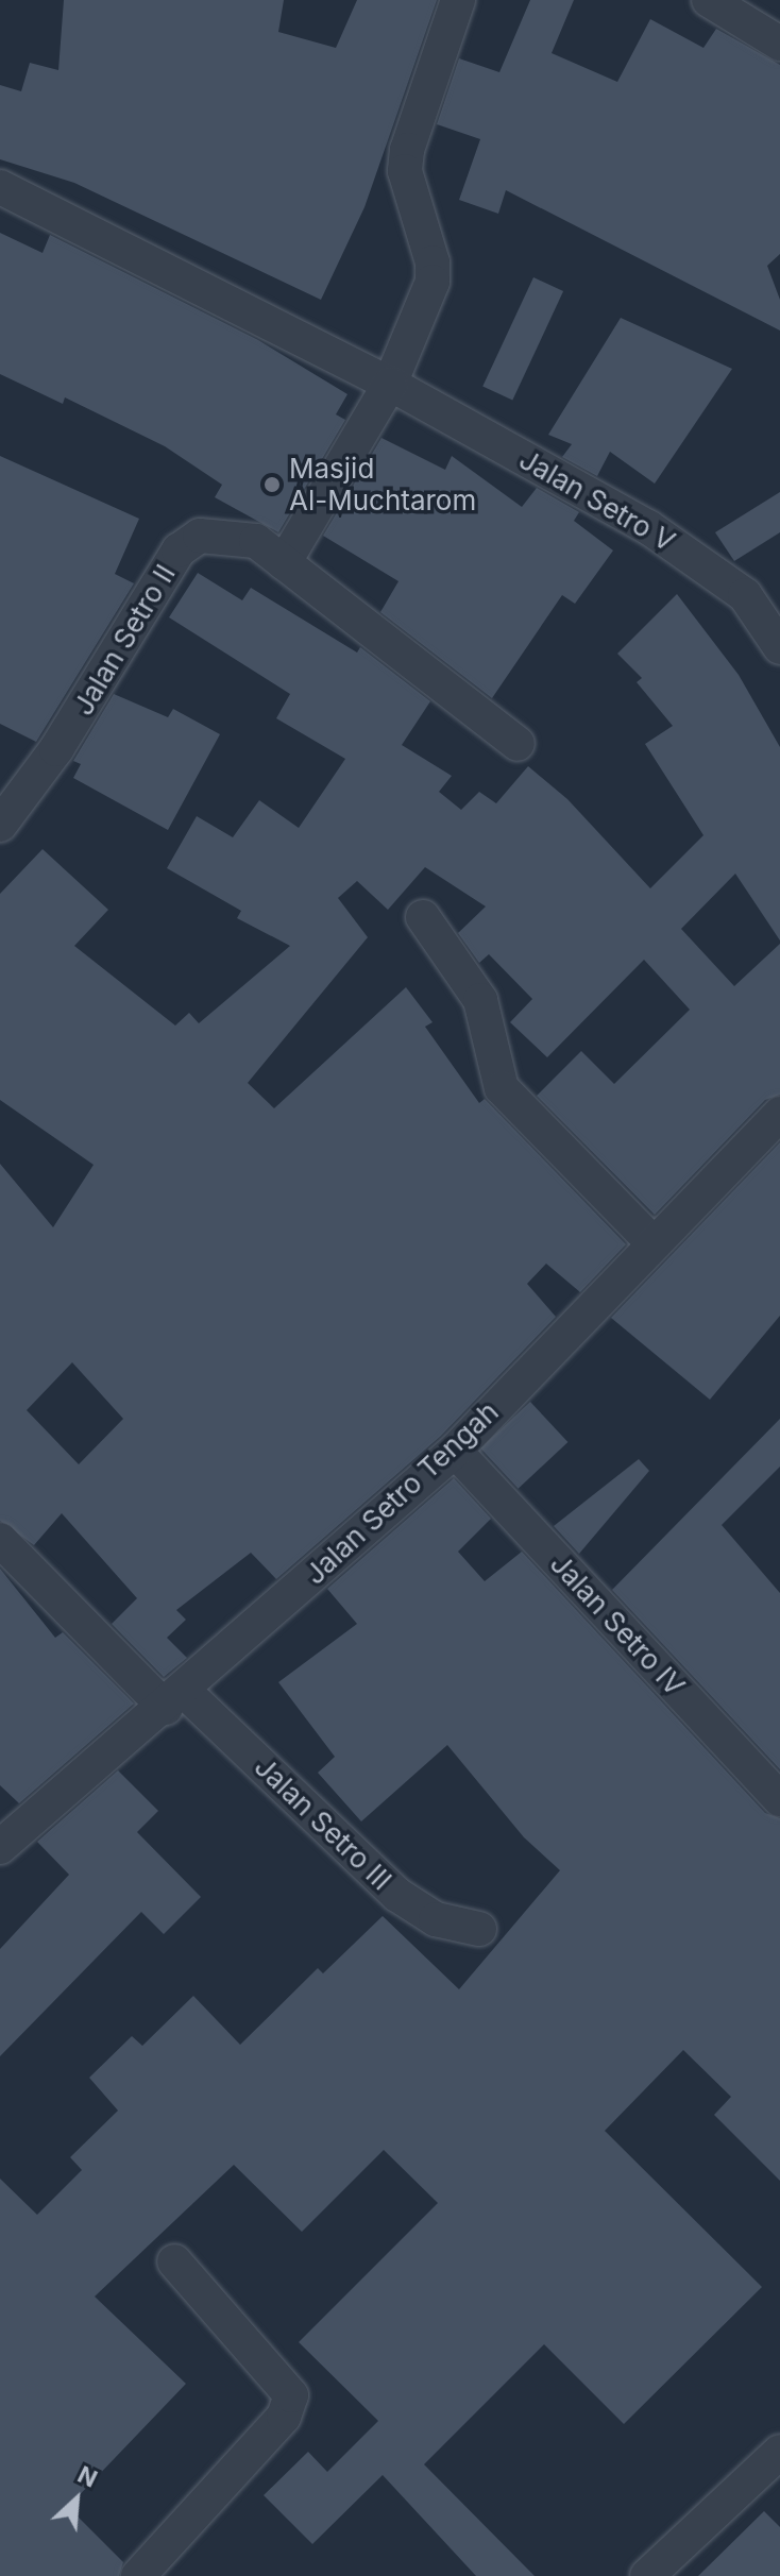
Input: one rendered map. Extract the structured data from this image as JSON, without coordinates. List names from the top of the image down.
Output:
{
  "streets": {
    "street": [
      "Jalan Setro V",
      "Jalan Setro II",
      "Jalan Setro Tengah",
      "Jalan Setro IV",
      "Jalan Setro III"
    ]
  },
  "crossings": [
    ["Jalan Setro Tengah", "Jalan Setro IV"],
    ["Jalan Setro Tengah", "Jalan Setro III"]
  ],
  "places": ["Masjid Al-Muchtarom"],
  "north": "top right"
}
